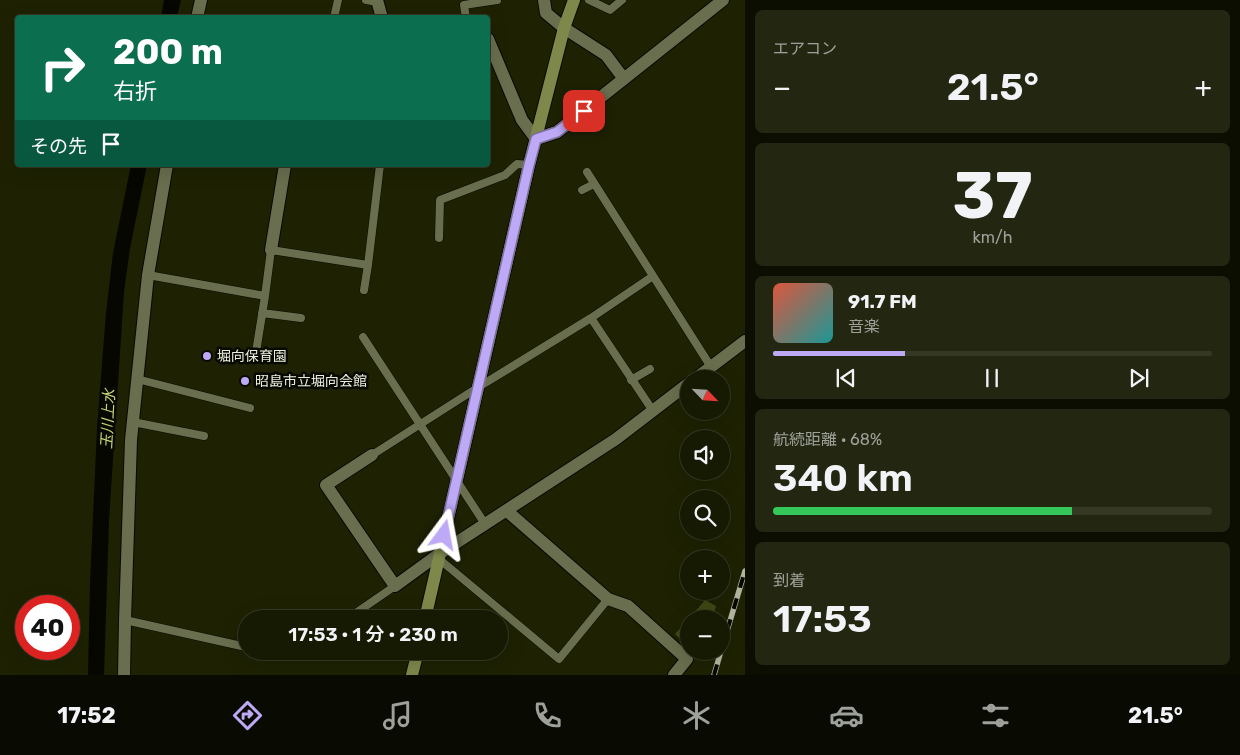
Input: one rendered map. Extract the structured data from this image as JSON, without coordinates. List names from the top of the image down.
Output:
{
  "water": ["玉川上水"],
  "places": ["堀向保育園", "昭島市立堀向会館"],
  "north": "bottom right",
  "page": {
    "tile": [
      "エアコン",
      ["37", "km/h"],
      ["航続距離 · 68%", "340 km"],
      ["到着", "17:53"]
    ],
    "turn": ["200 m", "右折"],
    "heat": ["−", "21.5°", "+"],
    "then": "その先",
    "song": ["91.7 FM", "音楽"],
    "map_buttons": ["+", "−"],
    "limit": "40",
    "trip": "17:53 · 1 分 · 230 m",
    "tabs": ["17:52", "21.5°"]
  }
}
